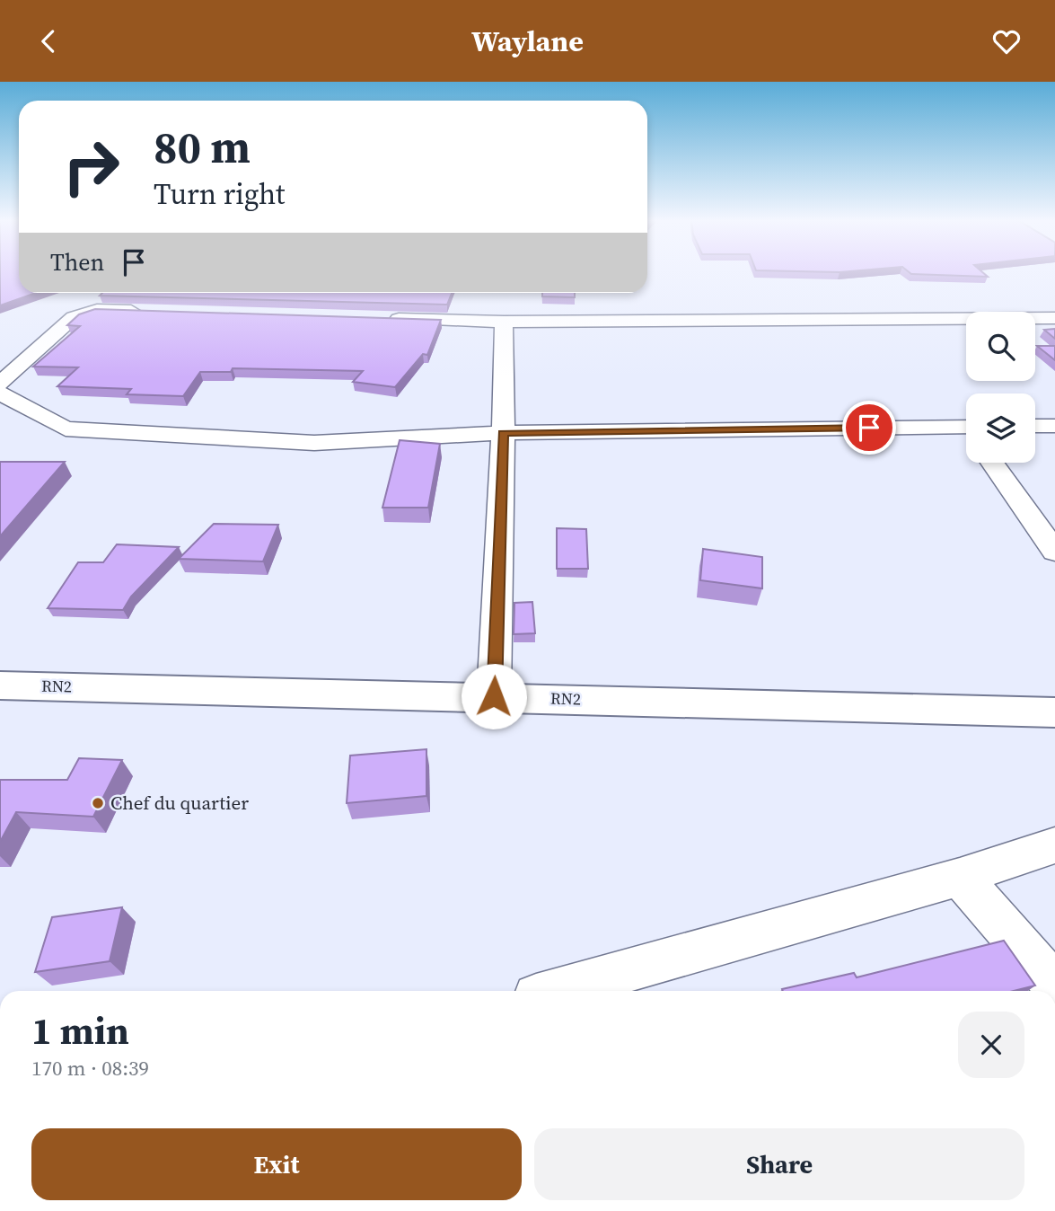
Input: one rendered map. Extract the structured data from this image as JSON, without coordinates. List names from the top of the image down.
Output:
{
  "streets": {
    "main road": ["RN2"]
  },
  "places": ["Chef du quartier"],
  "page": {
    "header": "Waylane",
    "turn": ["80 m", "Turn right"],
    "then": "Then",
    "heading": ["1 min", "170 m · 08:39"],
    "buttons": ["Exit", "Share"]
  }
}
